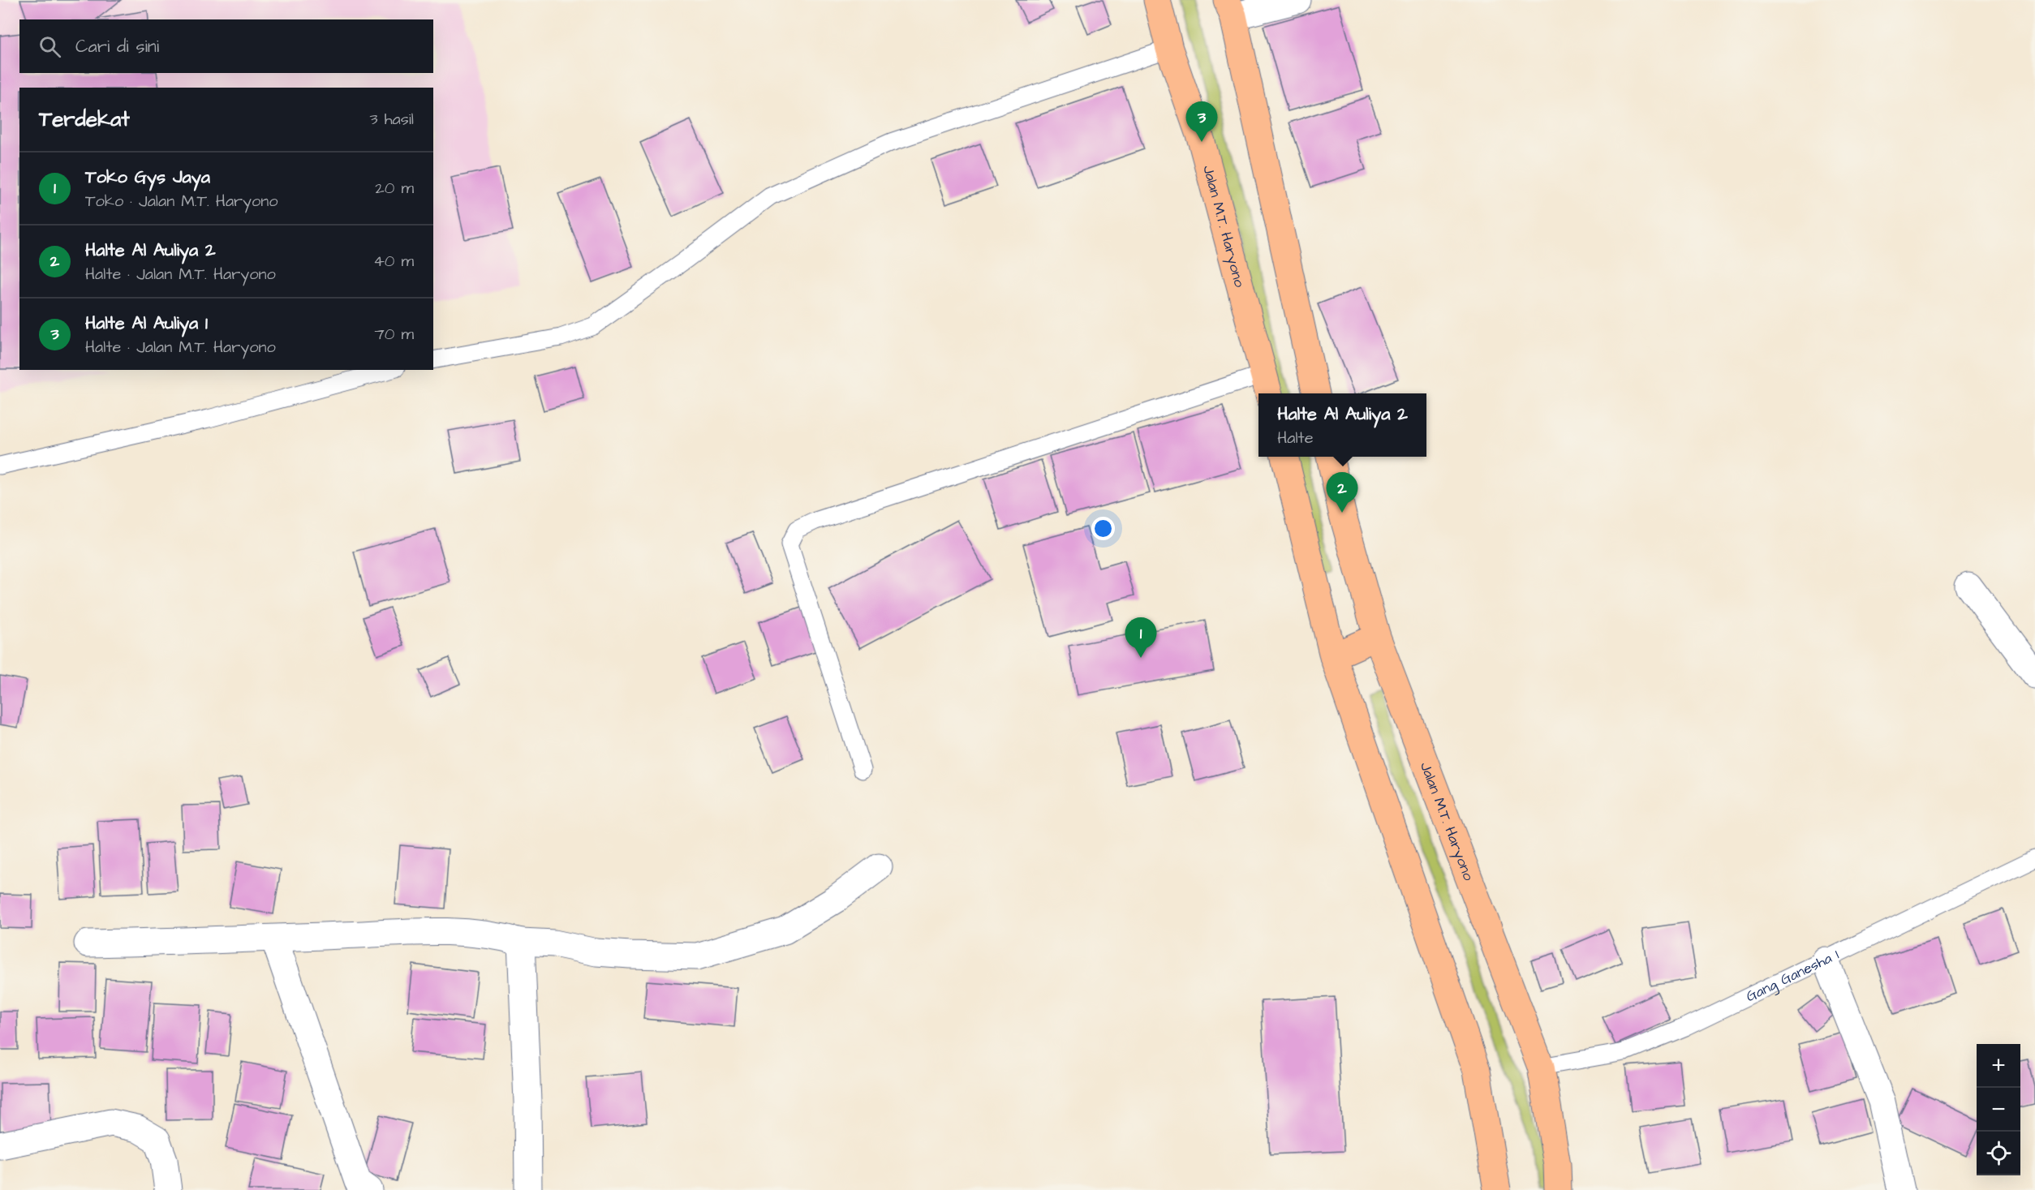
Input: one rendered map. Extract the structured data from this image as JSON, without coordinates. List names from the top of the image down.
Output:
{
  "streets": {
    "highway": ["Jalan M.T. Haryono"],
    "lane": ["Gang Ganesha 1"]
  },
  "crossings": [
    ["Jalan M.T. Haryono", "Gang Ganesha 1"]
  ],
  "page": {
    "search": "Cari di sini",
    "heading": ["Terdekat", "3 hasil"],
    "pins": ["3", "2", "1"],
    "list": [
      {
        "mark": "1",
        "name": "Toko Gys Jaya",
        "note": "Toko · Jalan M.T. Haryono",
        "value": "20 m"
      },
      {
        "mark": "2",
        "name": "Halte Al Auliya 2",
        "note": "Halte · Jalan M.T. Haryono",
        "value": "40 m"
      },
      {
        "mark": "3",
        "name": "Halte Al Auliya 1",
        "note": "Halte · Jalan M.T. Haryono",
        "value": "70 m"
      }
    ],
    "popup": ["Halte Al Auliya 2", "Halte"],
    "map_buttons": ["+", "−"]
  }
}
